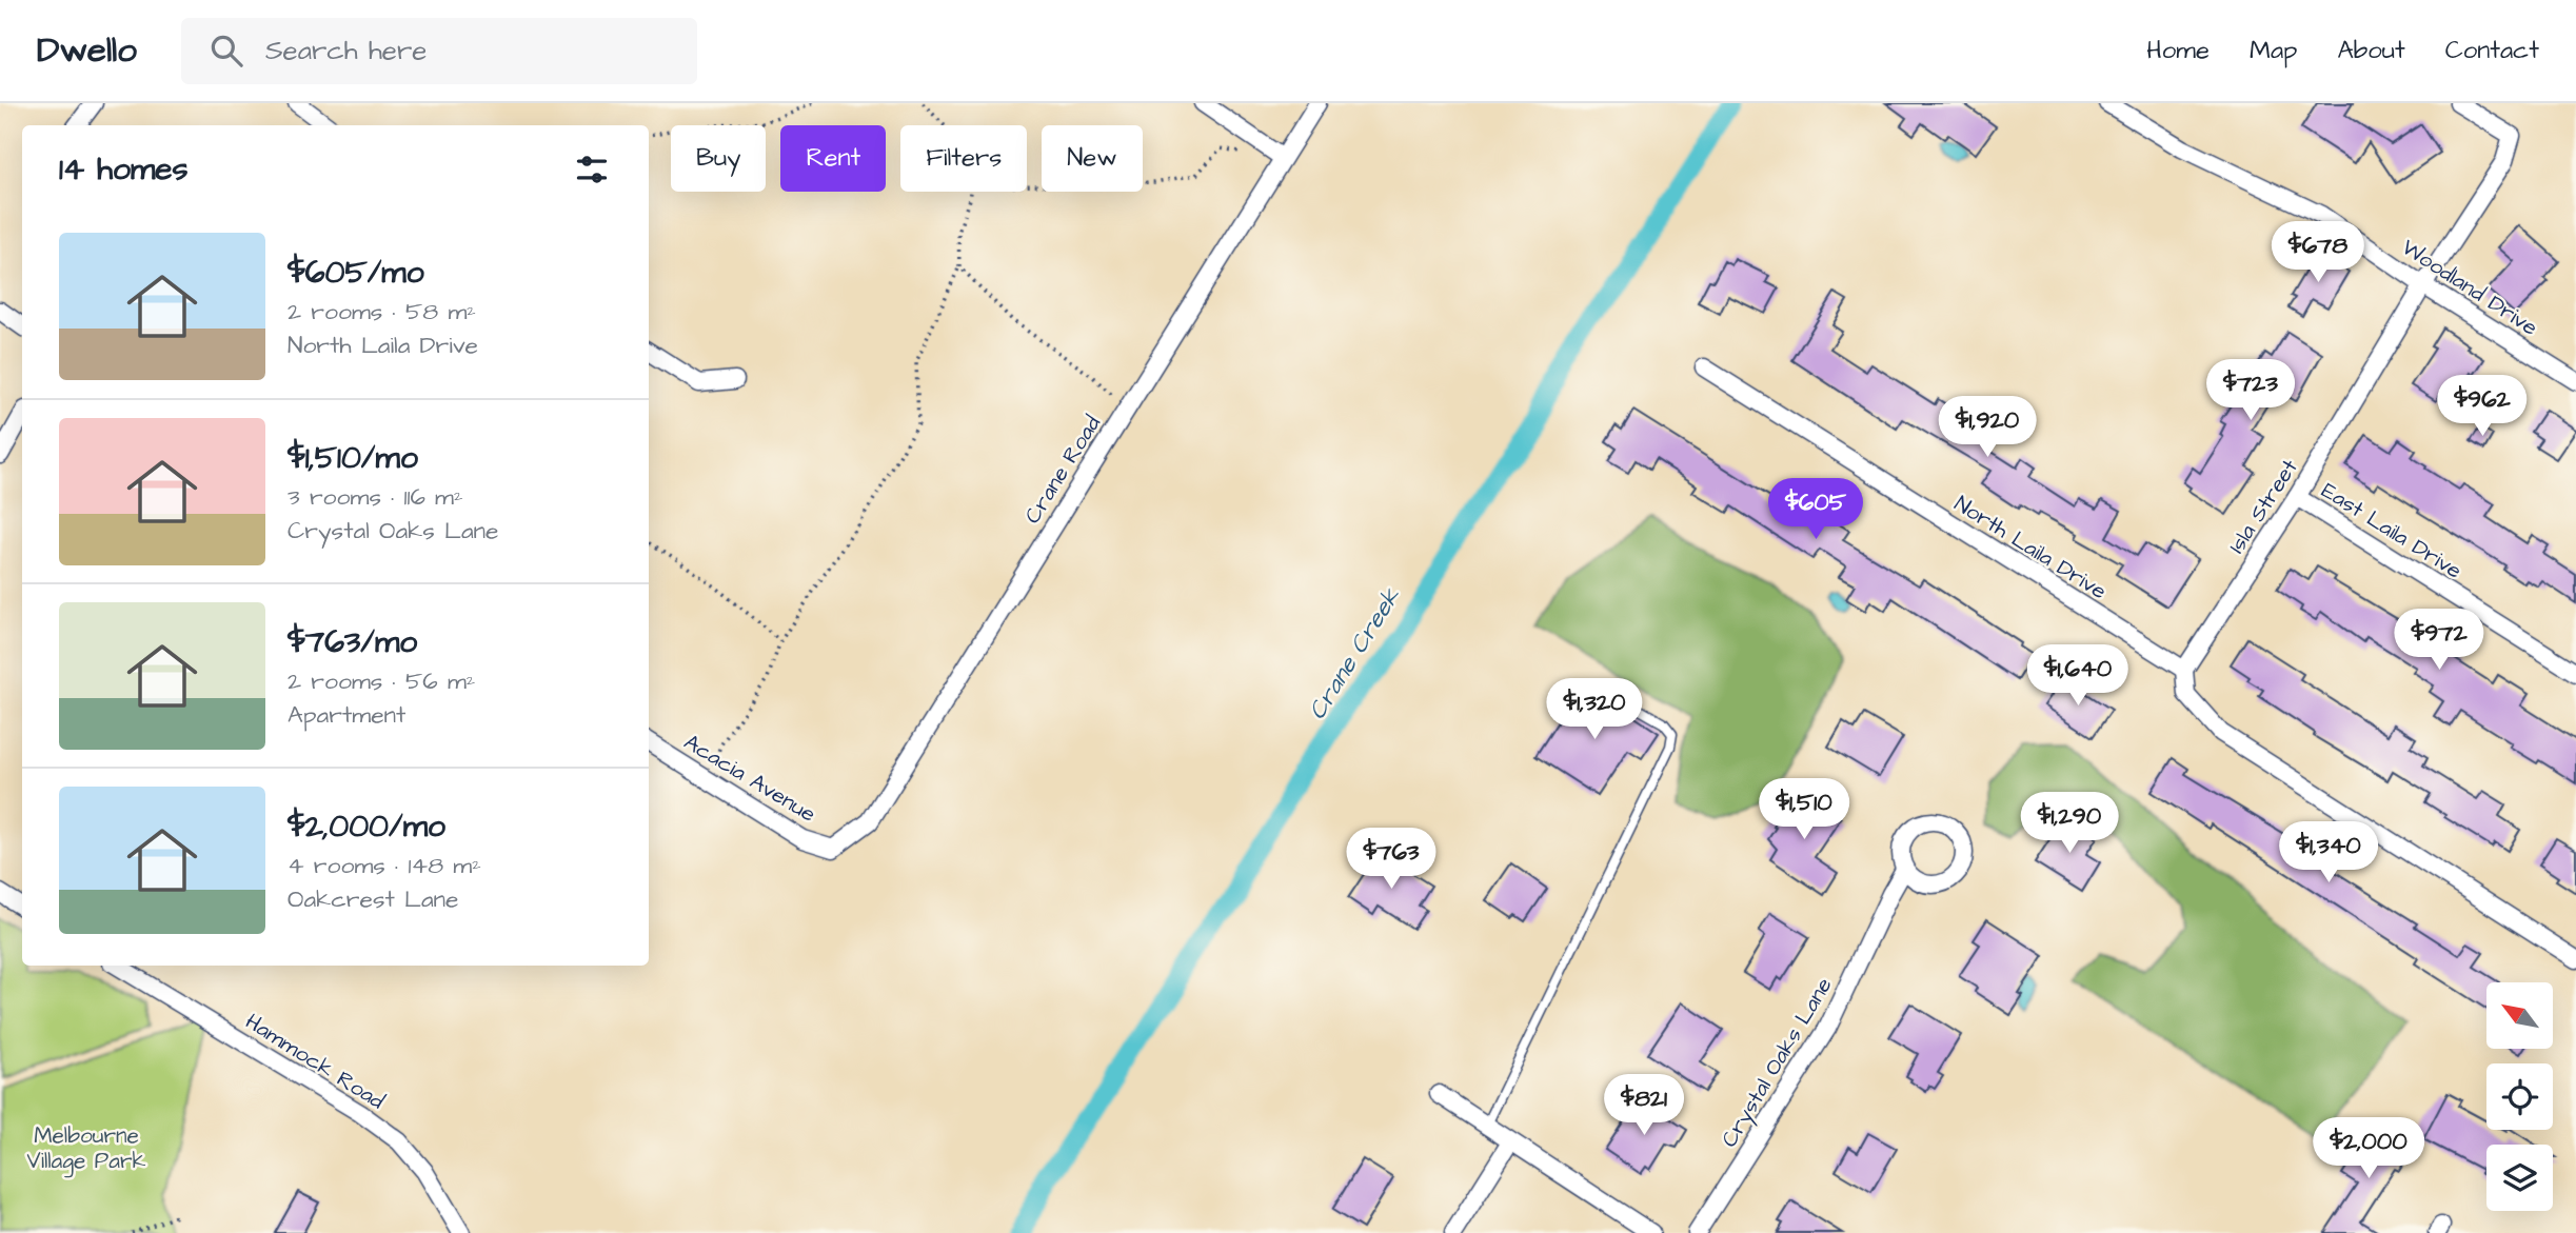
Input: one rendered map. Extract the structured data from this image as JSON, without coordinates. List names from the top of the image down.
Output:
{
  "streets": {
    "street": [
      "Woodland Drive",
      "Crane Road",
      "Isla Street",
      "East Laila Drive",
      "North Laila Drive",
      "Acacia Avenue",
      "Hammock Road",
      "Crystal Oaks Lane"
    ]
  },
  "crossings": [
    ["Woodland Drive", "Isla Street"],
    ["Crane Road", "Acacia Avenue"],
    ["Isla Street", "East Laila Drive"],
    ["Isla Street", "North Laila Drive"]
  ],
  "water": ["Crane Creek"],
  "parks": ["Melbourne Village Park"],
  "north": "top left",
  "page": {
    "header": "Dwello",
    "search": "Search here",
    "nav": [
      "Home",
      "Map",
      "About",
      "Contact"
    ],
    "chip": [
      "Buy",
      "Rent",
      "Filters",
      "New"
    ],
    "heading": "14 homes",
    "list": [
      {
        "name": "$605/mo",
        "note": "2 rooms · 58 m² · North Laila Drive"
      },
      {
        "name": "$1,510/mo",
        "note": "3 rooms · 116 m² · Crystal Oaks Lane"
      },
      {
        "name": "$763/mo",
        "note": "2 rooms · 56 m² · Apartment"
      },
      {
        "name": "$2,000/mo",
        "note": "4 rooms · 148 m² · Oakcrest Lane"
      }
    ],
    "price": [
      "$678",
      "$723",
      "$962",
      "$1,920",
      "$605",
      "$972",
      "$1,640",
      "$1,320",
      "$1,510",
      "$1,290",
      "$1,340",
      "$763",
      "$821",
      "$2,000"
    ]
  }
}
